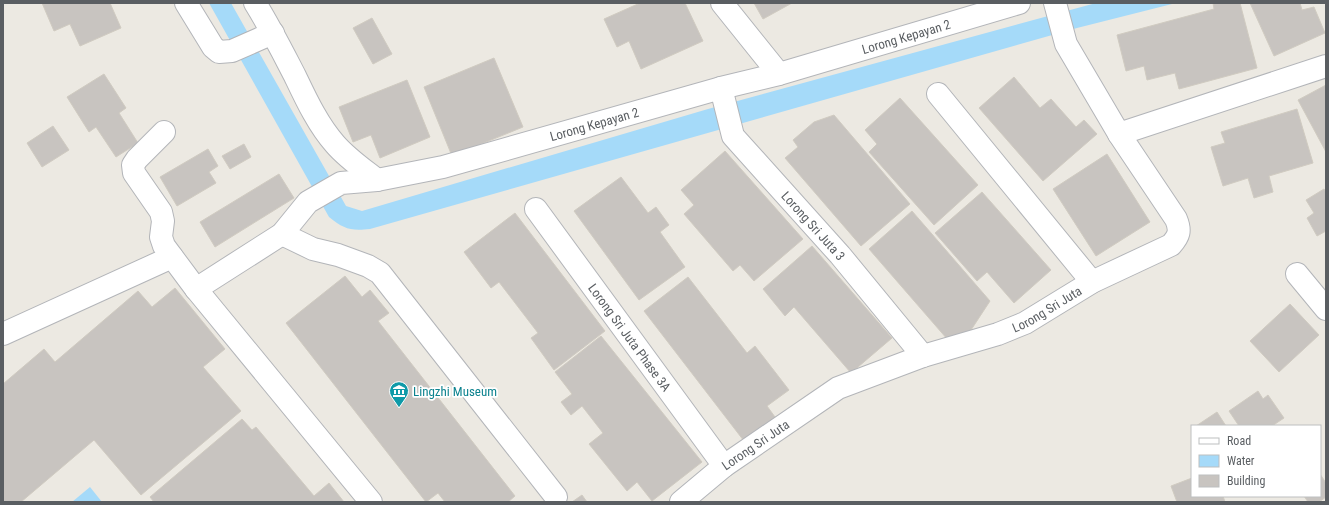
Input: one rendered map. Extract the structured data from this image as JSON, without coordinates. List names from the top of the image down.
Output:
{
  "streets": {
    "street": [
      "Lorong Kepayan 2",
      "Lorong Sri Juta 3",
      "Lorong Sri Juta",
      "Lorong Sri Juta Phase 3A"
    ]
  },
  "crossings": [
    ["Lorong Kepayan 2", "Lorong Sri Juta 3"],
    ["Lorong Sri Juta 3", "Lorong Sri Juta"],
    ["Lorong Sri Juta", "Lorong Sri Juta Phase 3A"]
  ],
  "places": {
    "museum": ["Lingzhi Museum"]
  },
  "legend": ["Road", "Water", "Building"]
}
